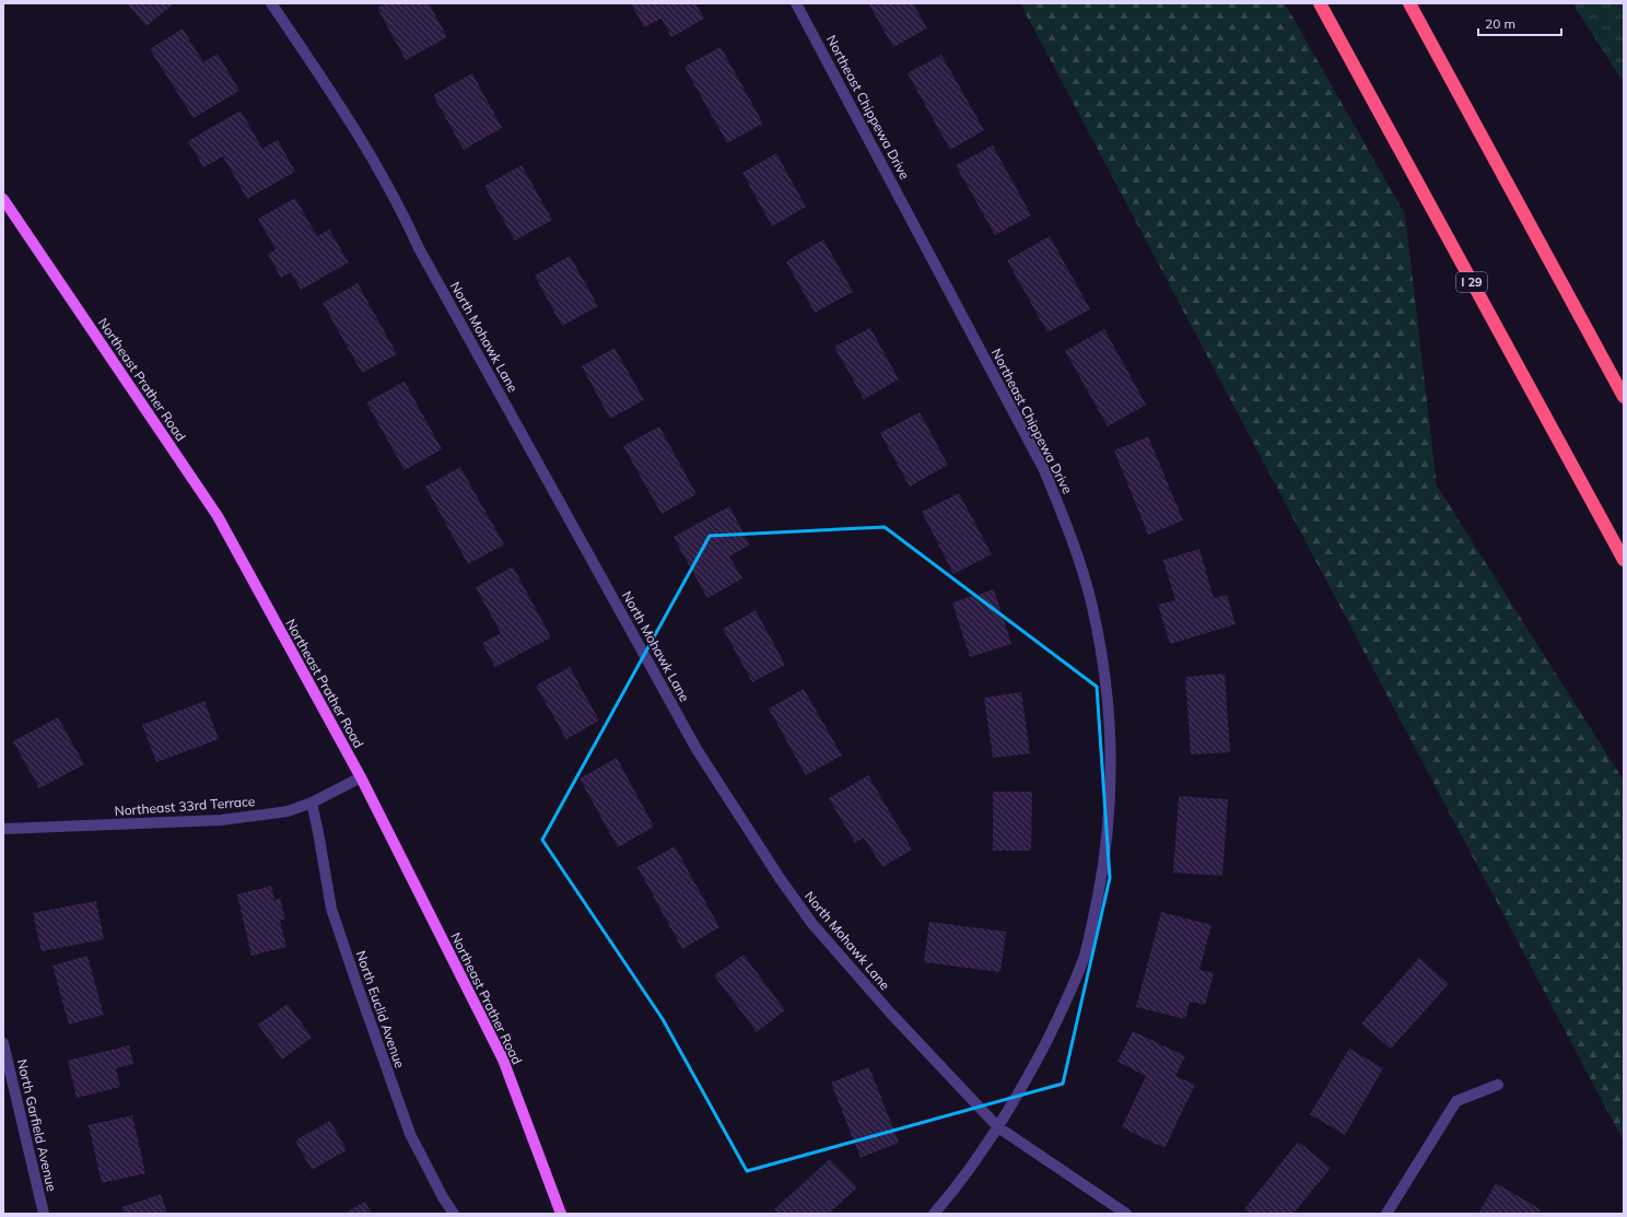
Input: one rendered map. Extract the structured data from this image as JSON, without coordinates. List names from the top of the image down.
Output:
{
  "streets": {
    "highway": ["I 29"],
    "main road": ["Northeast Prather Road"],
    "street": [
      "Northeast Chippewa Drive",
      "North Mohawk Lane",
      "Northeast 33rd Terrace",
      "North Euclid Avenue",
      "North Garfield Avenue"
    ]
  },
  "crossings": [
    ["Northeast Chippewa Drive", "North Mohawk Lane"],
    ["Northeast Prather Road", "Northeast 33rd Terrace"],
    ["Northeast 33rd Terrace", "North Euclid Avenue"]
  ],
  "scale_bar": "20 m"
}
